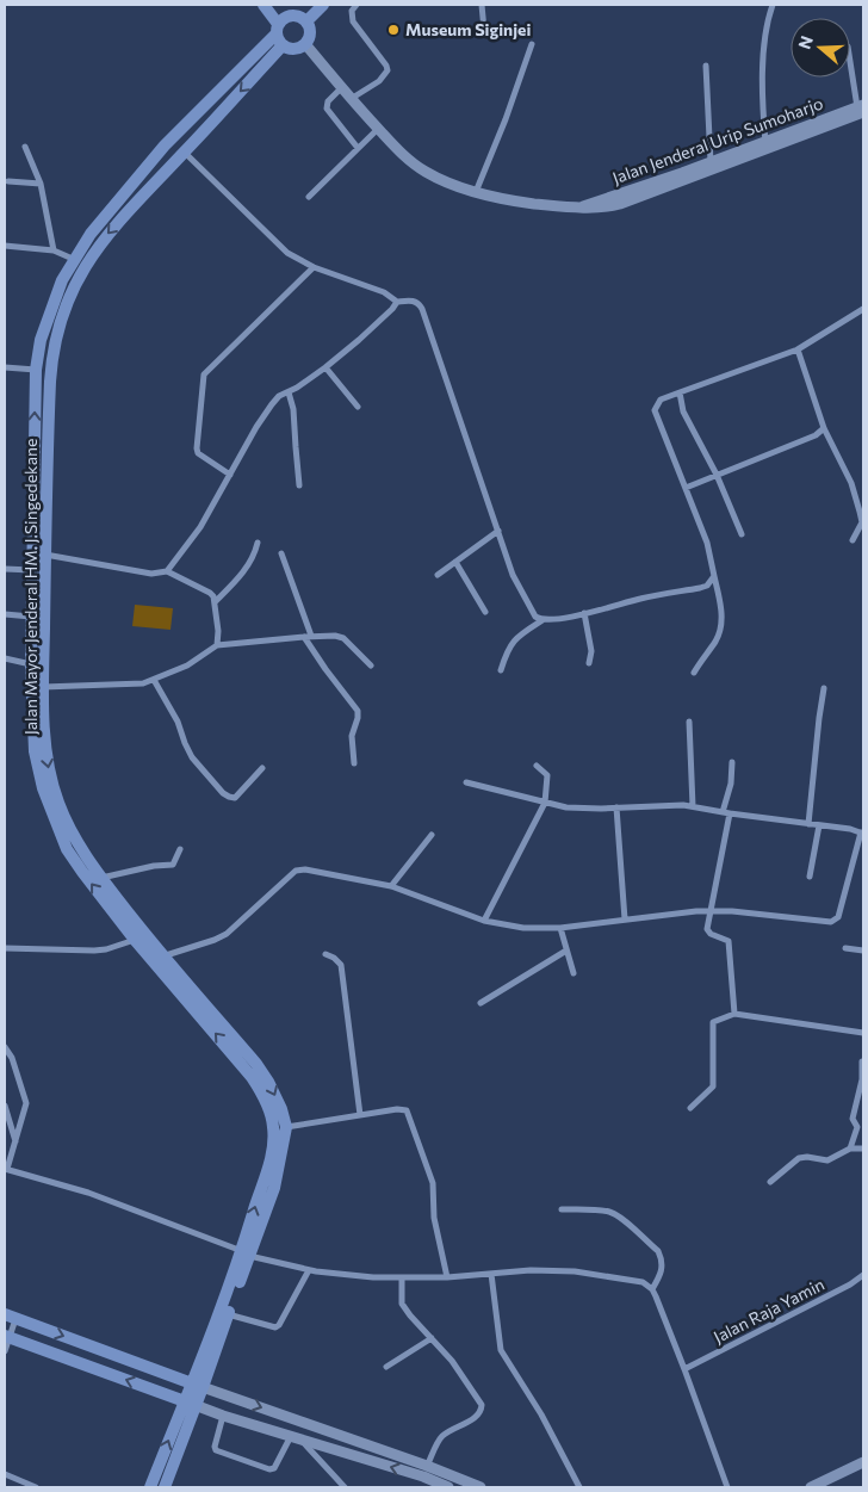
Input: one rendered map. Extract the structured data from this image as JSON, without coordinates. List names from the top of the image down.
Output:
{
  "streets": {
    "main road": ["Jalan Mayor Jenderal HM. J.Singedekane"],
    "street": ["Jalan Jenderal Urip Sumoharjo", "Jalan Raja Yamin"]
  },
  "crossings": [
    ["Jalan Jenderal Urip Sumoharjo", "Jalan Mayor Jenderal HM. J.Singedekane"]
  ],
  "places": ["Museum Siginjei"],
  "north": "left"
}
